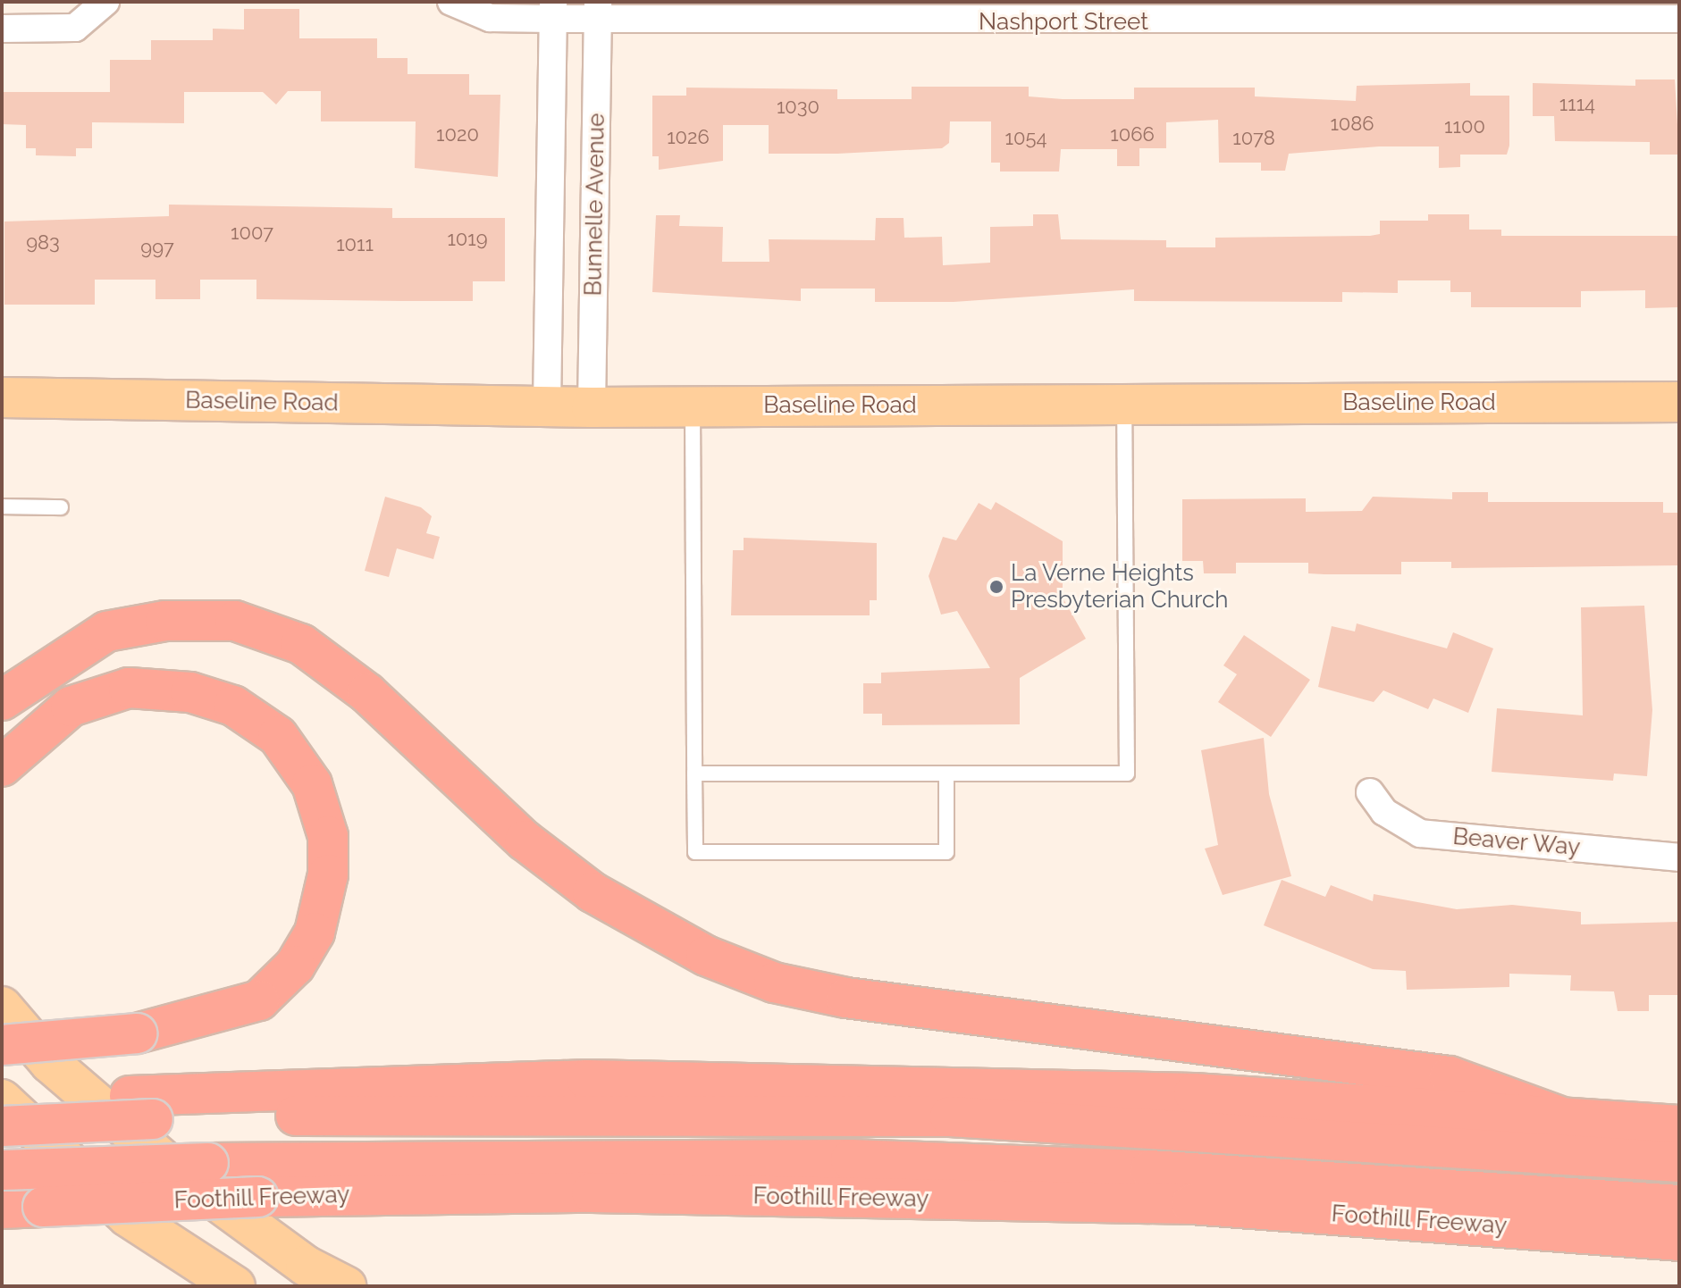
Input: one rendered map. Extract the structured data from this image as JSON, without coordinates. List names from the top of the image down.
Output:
{
  "streets": {
    "highway": ["Foothill Freeway"],
    "main road": ["Baseline Road"],
    "street": ["Nashport Street", "Bunnelle Avenue", "Beaver Way"]
  },
  "crossings": [
    ["Nashport Street", "Bunnelle Avenue"],
    ["Bunnelle Avenue", "Baseline Road"]
  ],
  "places": ["La Verne Heights Presbyterian Church"],
  "house_numbers": [
    "1114",
    "1030",
    "1086",
    "1100",
    "1020",
    "1066",
    "1026",
    "1054",
    "1078",
    "1007",
    "1019",
    "983",
    "1011",
    "997"
  ]
}
